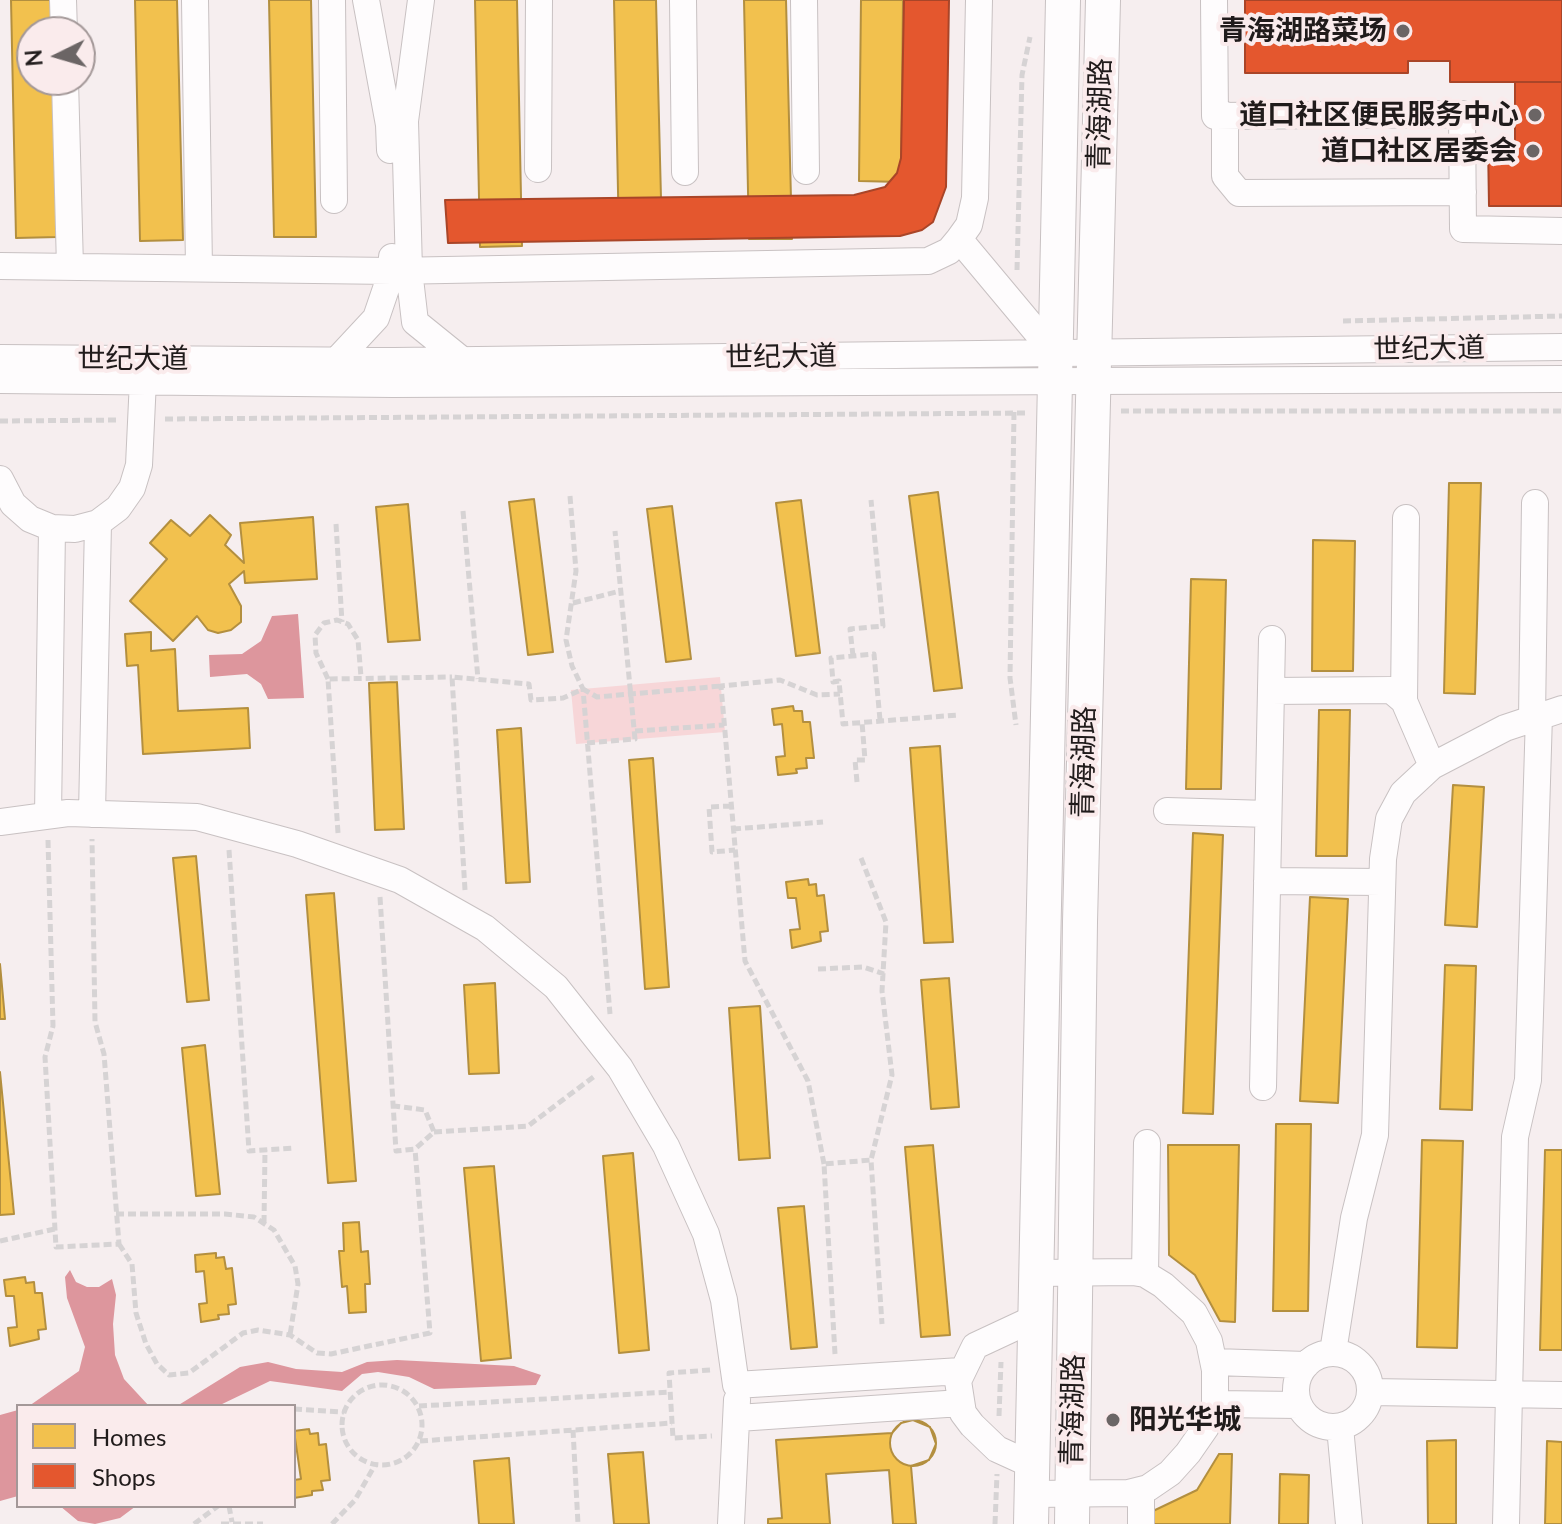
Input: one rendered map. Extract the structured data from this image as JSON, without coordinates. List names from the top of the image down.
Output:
{
  "streets": {
    "main road": ["青海湖路"],
    "street": ["世纪大道"]
  },
  "crossings": [
    ["青海湖路", "世纪大道"]
  ],
  "places": [
    "青海湖路菜场",
    "道口社区便民服务中心",
    "道口社区居委会",
    "阳光华城"
  ],
  "legend": ["Homes", "Shops"],
  "north": "left"
}
